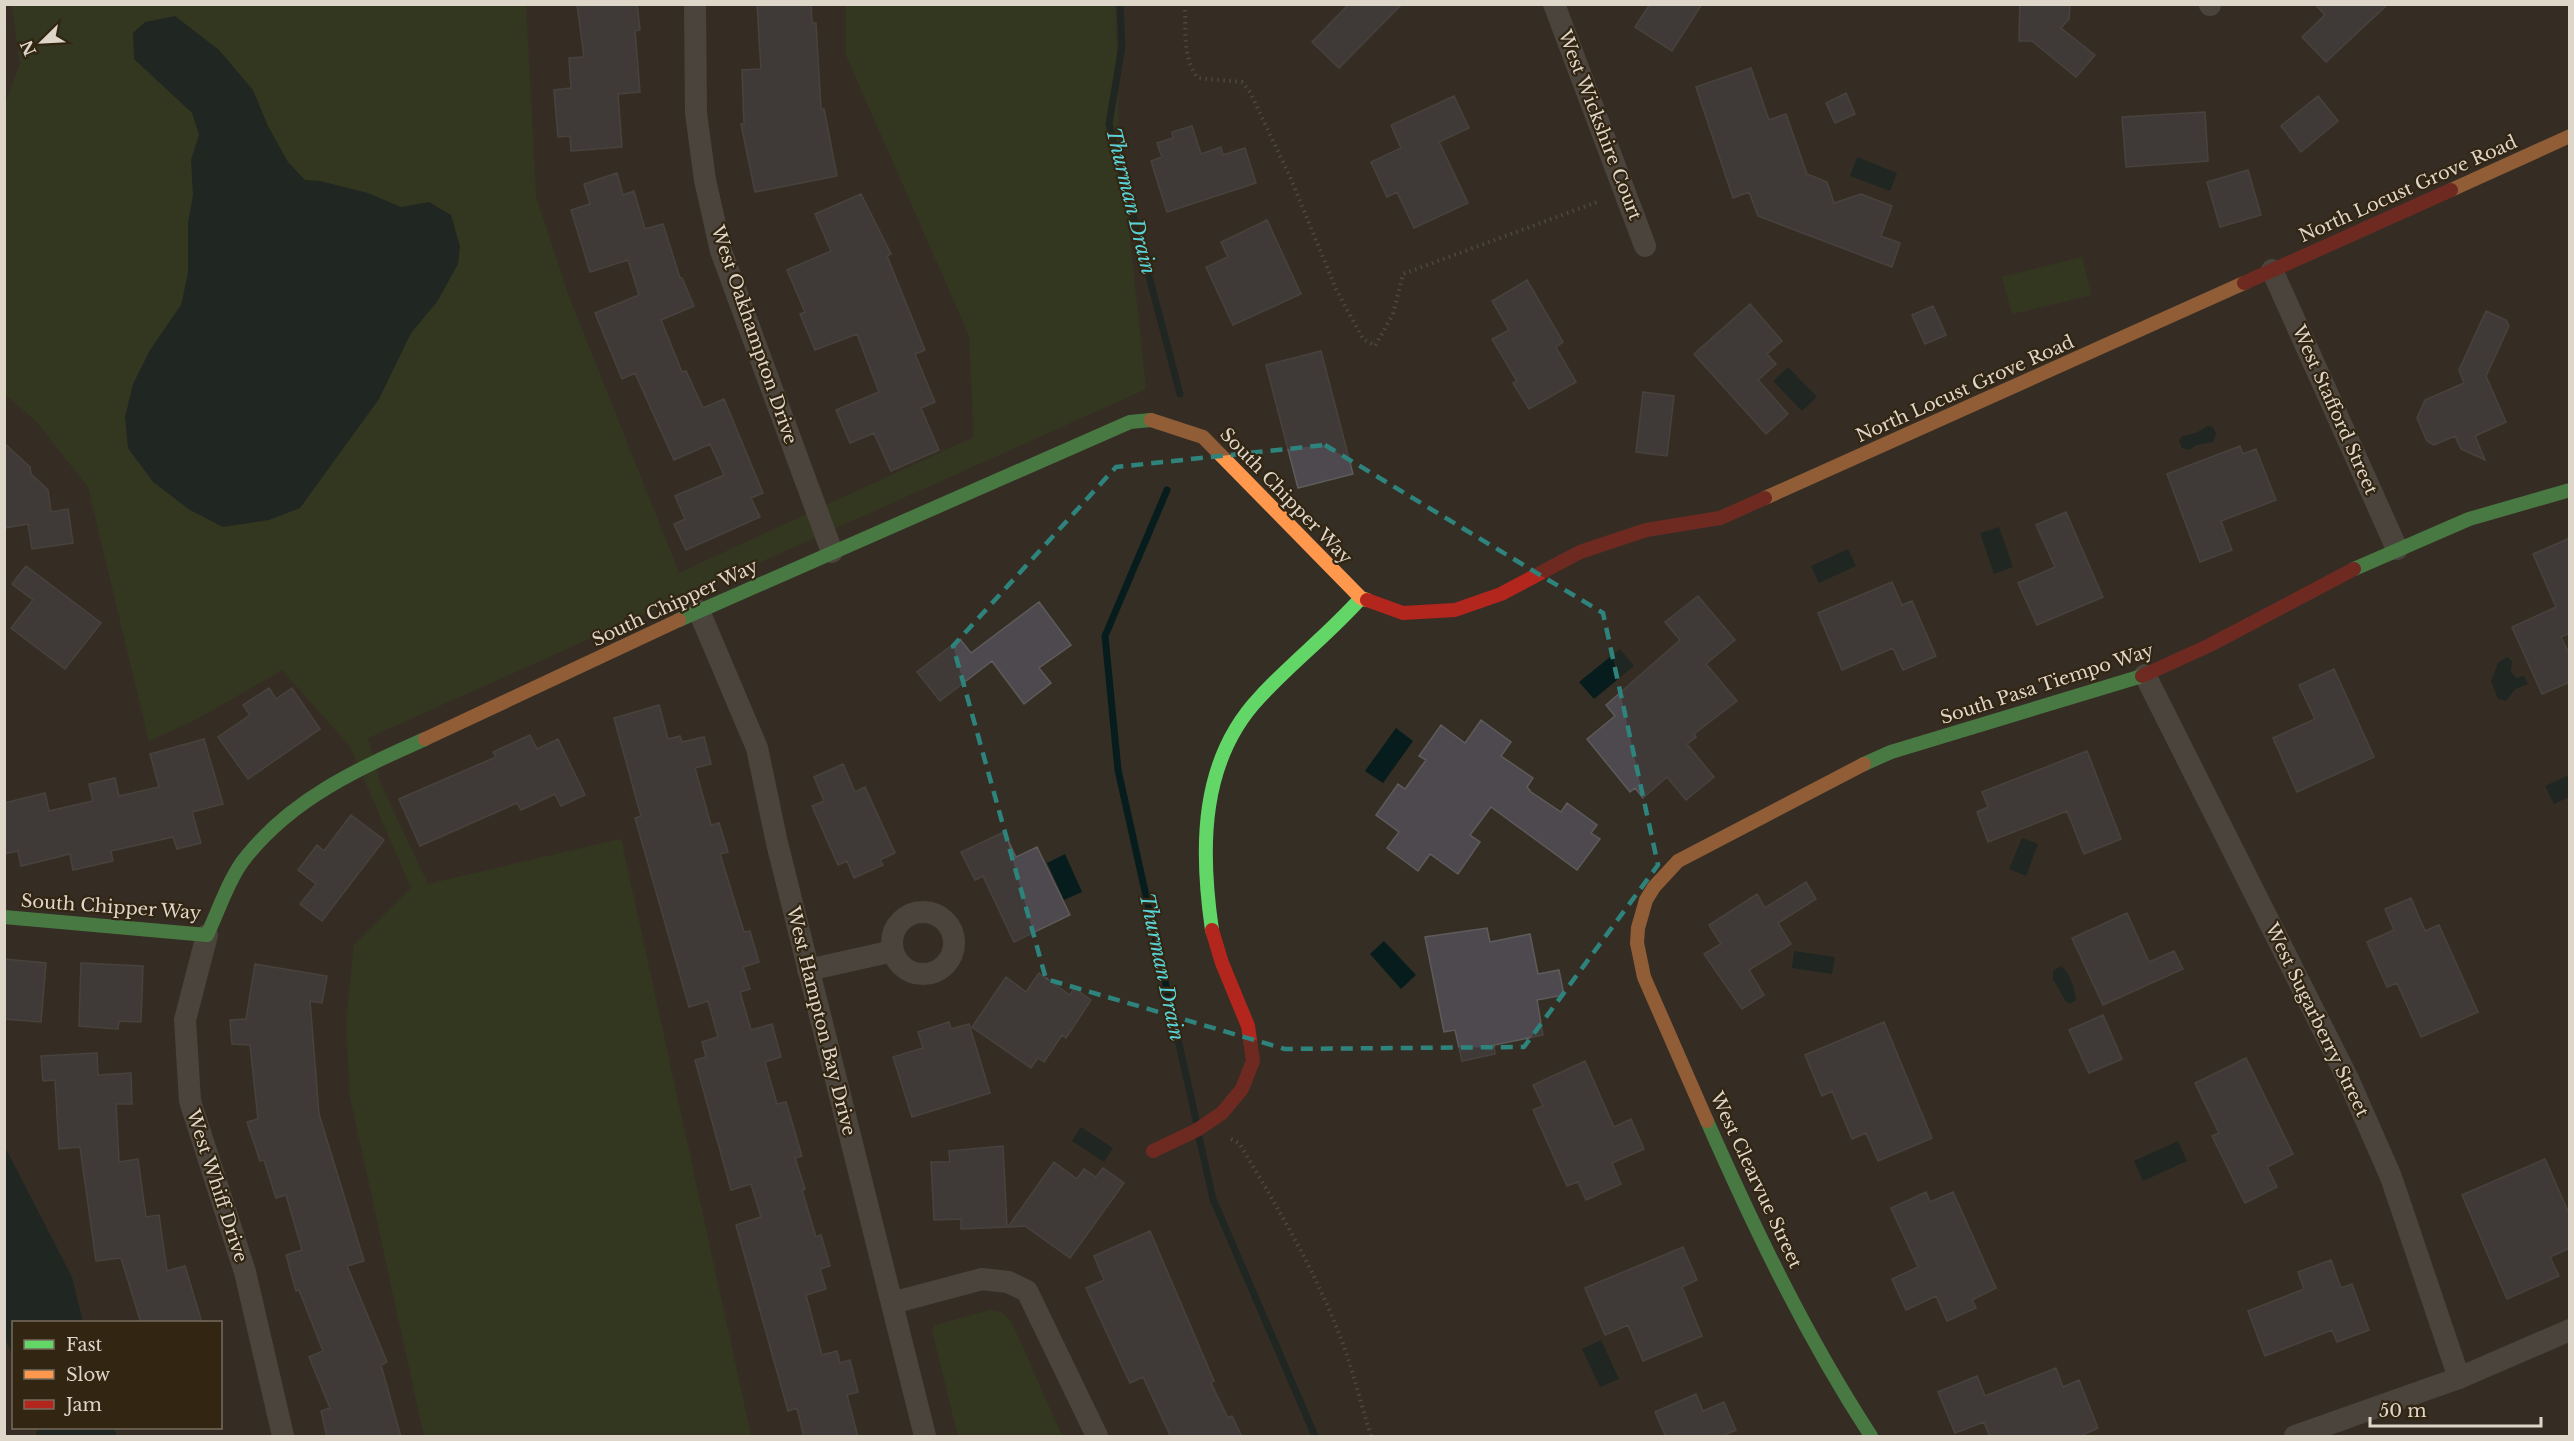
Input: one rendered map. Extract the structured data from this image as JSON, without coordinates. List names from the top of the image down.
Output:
{
  "streets": {
    "street": [
      "West Wickshire Court",
      "North Locust Grove Road",
      "West Oakhampton Drive",
      "West Stafford Street",
      "South Chipper Way",
      "South Pasa Tiempo Way",
      "West Sugarberry Street",
      "West Hampton Bay Drive",
      "West Clearvue Street",
      "West Whiff Drive"
    ]
  },
  "crossings": [
    ["North Locust Grove Road", "West Stafford Street"],
    ["North Locust Grove Road", "South Chipper Way"],
    ["West Oakhampton Drive", "South Chipper Way"],
    ["West Stafford Street", "South Pasa Tiempo Way"],
    ["South Chipper Way", "West Hampton Bay Drive"],
    ["South Chipper Way", "West Whiff Drive"],
    ["South Pasa Tiempo Way", "West Sugarberry Street"],
    ["South Pasa Tiempo Way", "West Clearvue Street"]
  ],
  "water": ["Thurman Drain"],
  "legend": ["Fast", "Slow", "Jam"],
  "scale_bar": "50 m",
  "north": "bottom left"
}
